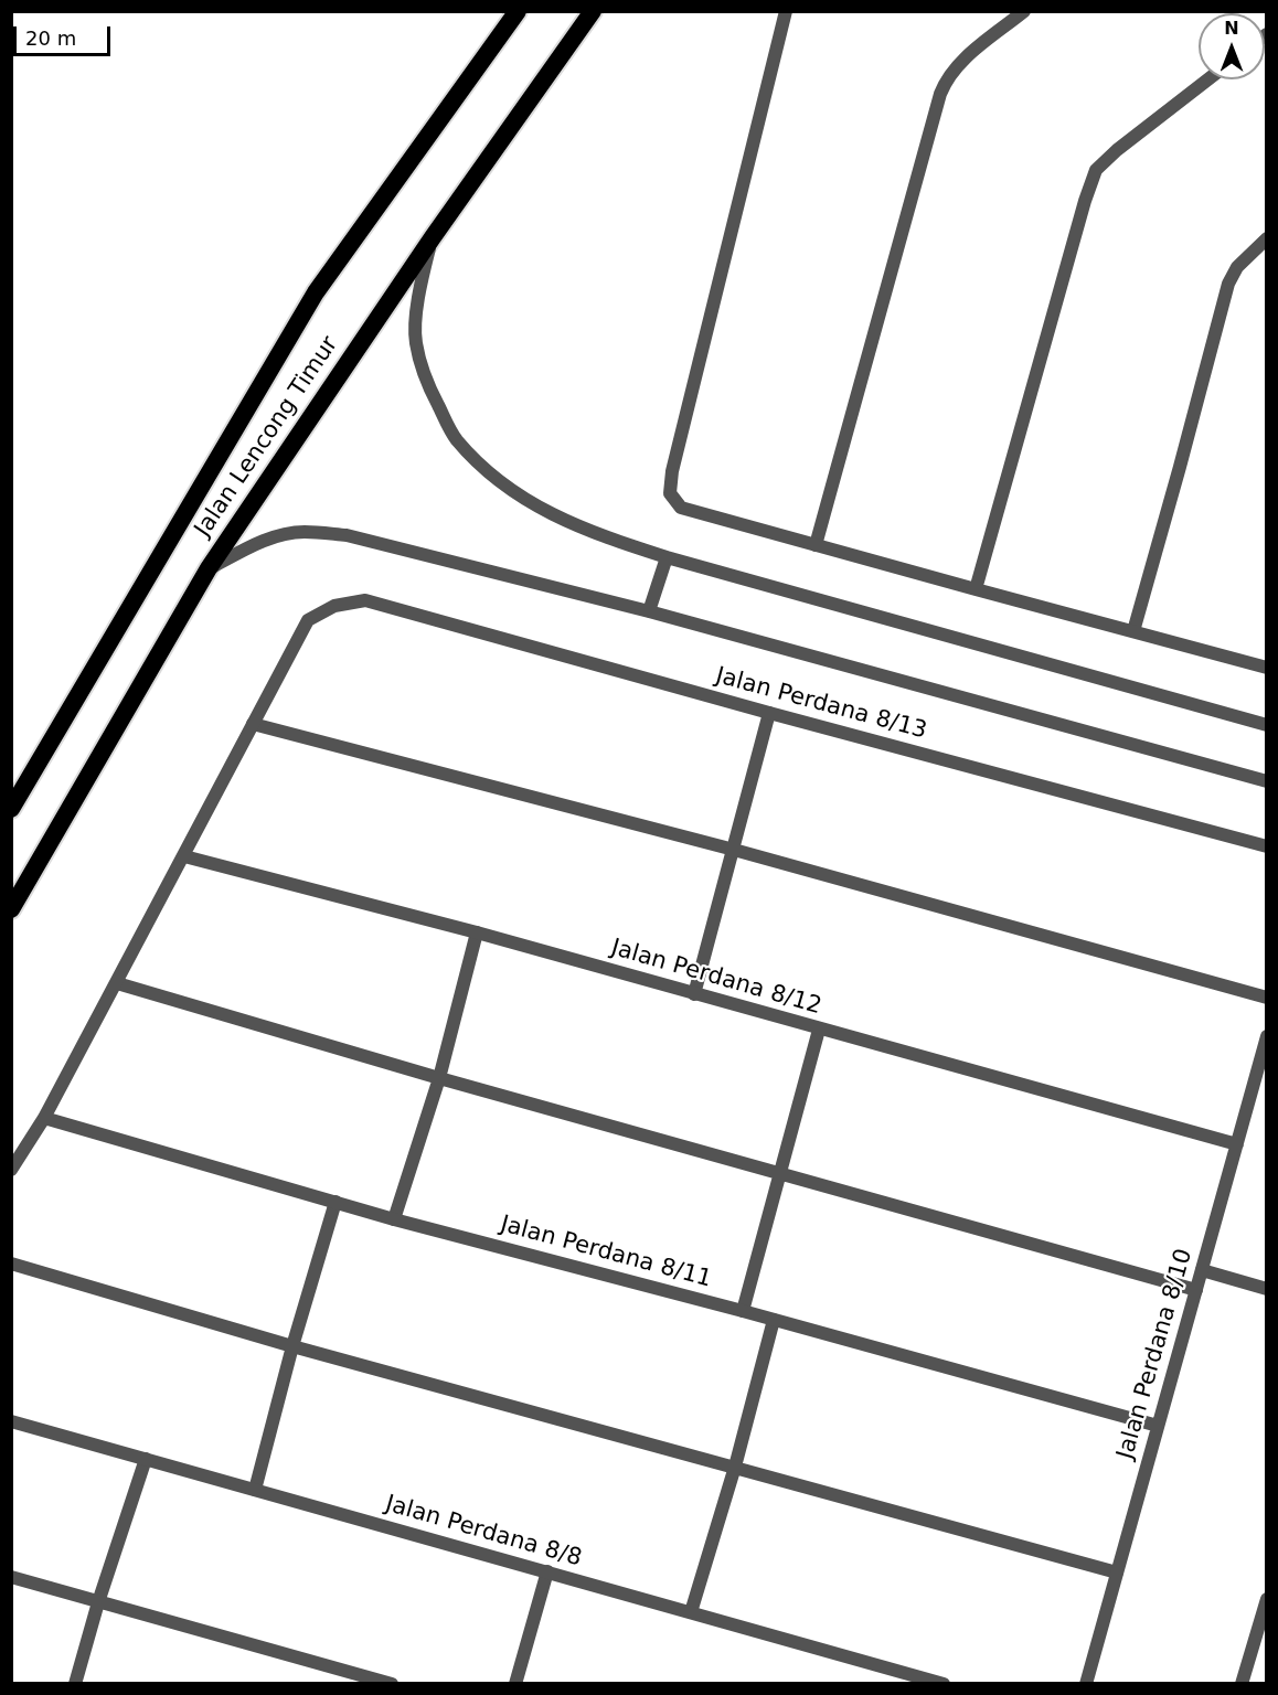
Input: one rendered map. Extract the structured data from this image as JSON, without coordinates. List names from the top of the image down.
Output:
{
  "streets": {
    "highway": ["Jalan Lencong Timur"],
    "street": [
      "Jalan Perdana 8/13",
      "Jalan Perdana 8/12",
      "Jalan Perdana 8/11",
      "Jalan Perdana 8/10",
      "Jalan Perdana 8/8"
    ]
  },
  "crossings": [
    ["Jalan Perdana 8/12", "Jalan Perdana 8/10"],
    ["Jalan Perdana 8/11", "Jalan Perdana 8/10"]
  ],
  "scale_bar": "20 m",
  "north": "top"
}
